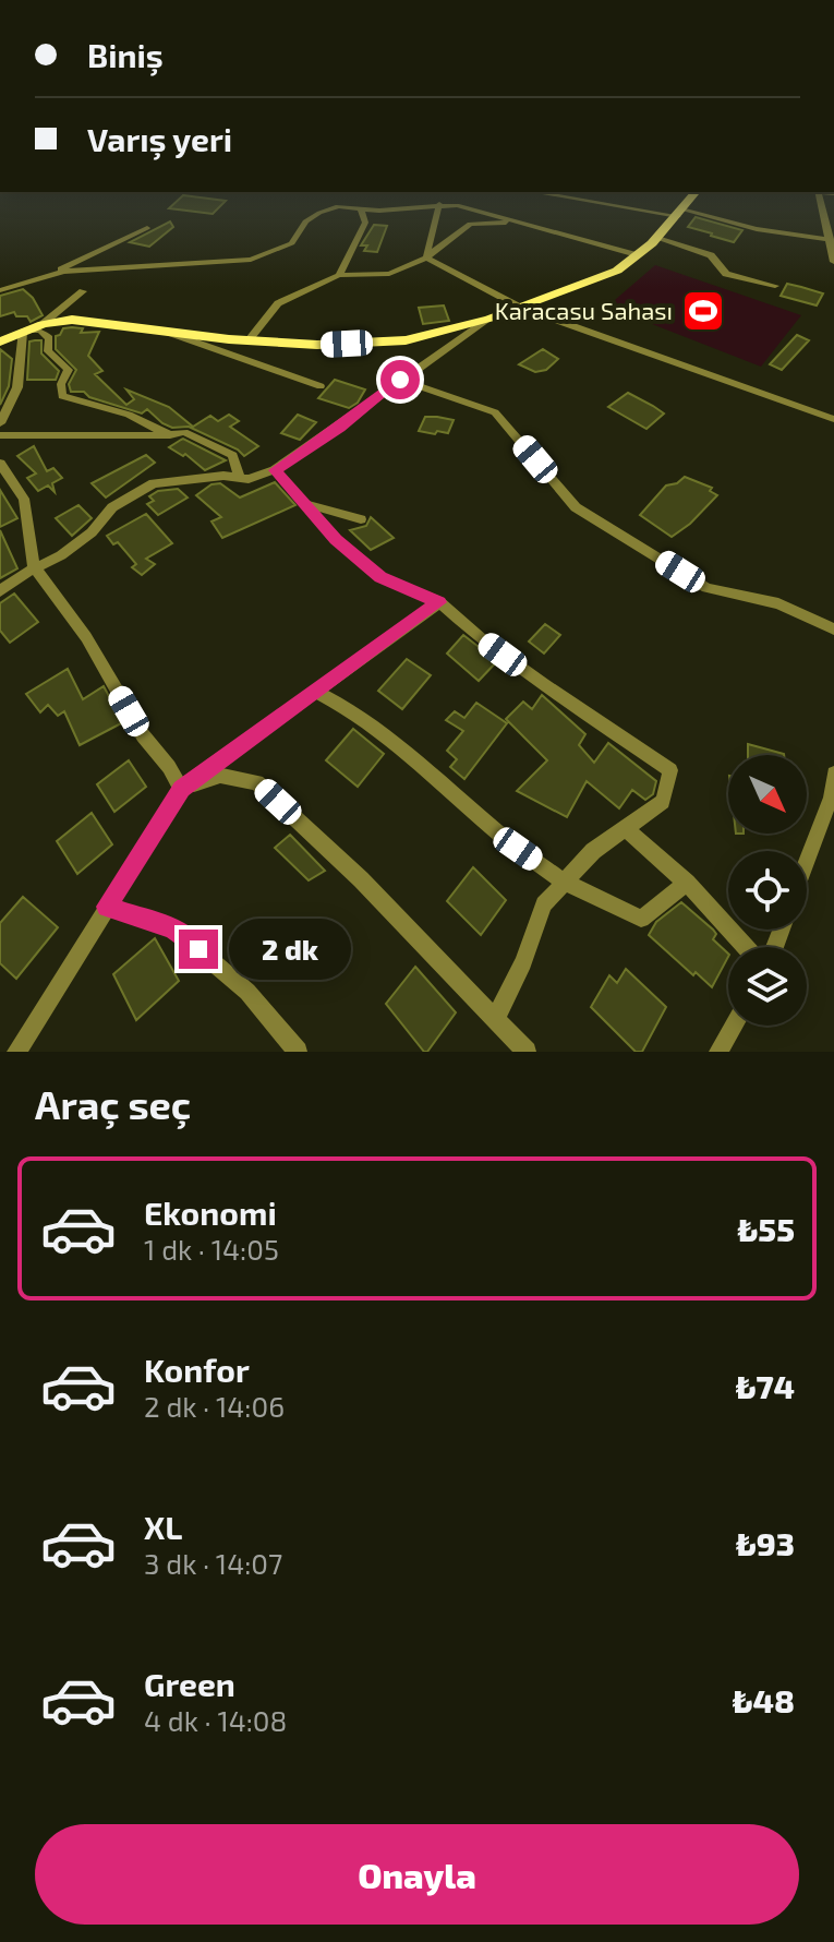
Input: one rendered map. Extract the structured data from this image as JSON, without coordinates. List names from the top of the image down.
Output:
{
  "places": {
    "sports": ["Karacasu Sahası"]
  },
  "north": "bottom right",
  "page": {
    "banner": ["Biniş", "Varış yeri"],
    "bubble": "2 dk",
    "heading": "Araç seç",
    "list": [
      {
        "name": "Ekonomi",
        "note": "1 dk · 14:05",
        "value": "₺55"
      },
      {
        "name": "Konfor",
        "note": "2 dk · 14:06",
        "value": "₺74"
      },
      {
        "name": "XL",
        "note": "3 dk · 14:07",
        "value": "₺93"
      },
      {
        "name": "Green",
        "note": "4 dk · 14:08",
        "value": "₺48"
      }
    ],
    "buttons": "Onayla"
  }
}
